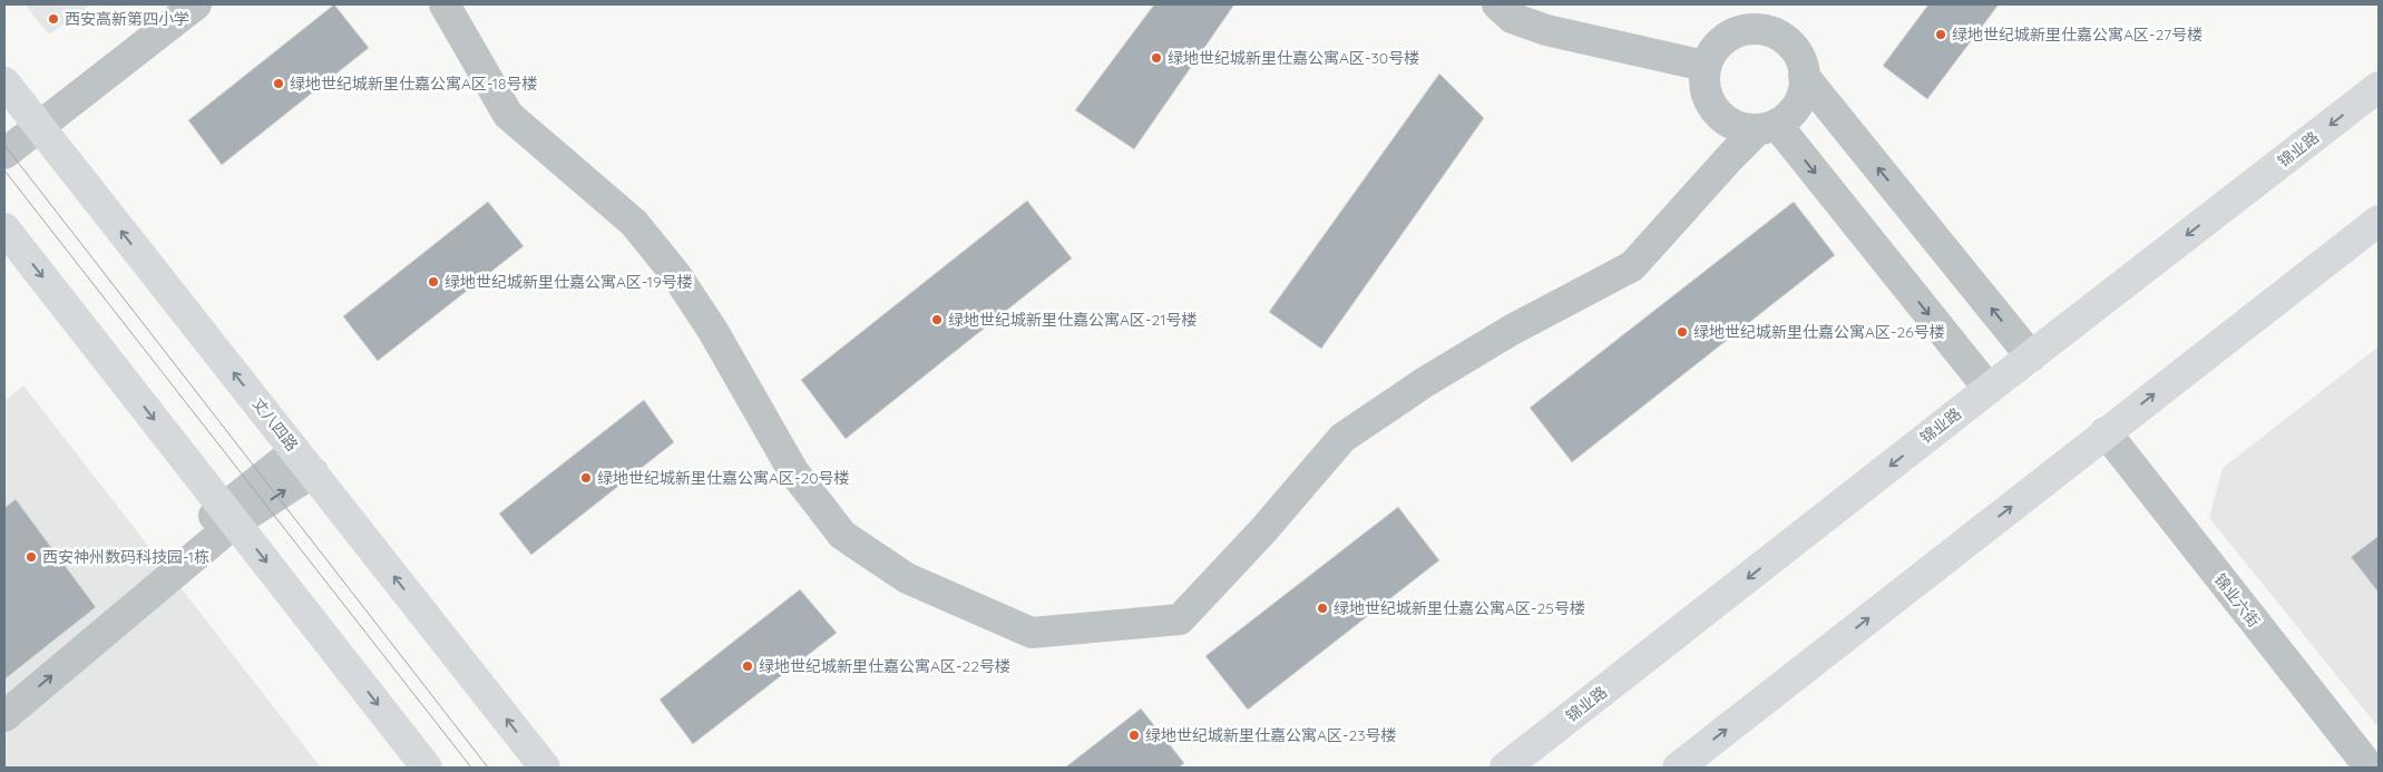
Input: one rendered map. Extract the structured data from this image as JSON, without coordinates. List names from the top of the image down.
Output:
{
  "streets": {
    "main road": ["锦业路", "丈八四路"],
    "street": ["锦业六街"]
  },
  "places": [
    "西安高新第四小学",
    "绿地世纪城新里仕嘉公寓A区-27号楼",
    "绿地世纪城新里仕嘉公寓A区-30号楼",
    "绿地世纪城新里仕嘉公寓A区-18号楼",
    "绿地世纪城新里仕嘉公寓A区-19号楼",
    "绿地世纪城新里仕嘉公寓A区-21号楼",
    "绿地世纪城新里仕嘉公寓A区-26号楼",
    "绿地世纪城新里仕嘉公寓A区-20号楼",
    "西安神州数码科技园-1栋",
    "绿地世纪城新里仕嘉公寓A区-25号楼",
    "绿地世纪城新里仕嘉公寓A区-22号楼",
    "绿地世纪城新里仕嘉公寓A区-23号楼"
  ]
}
